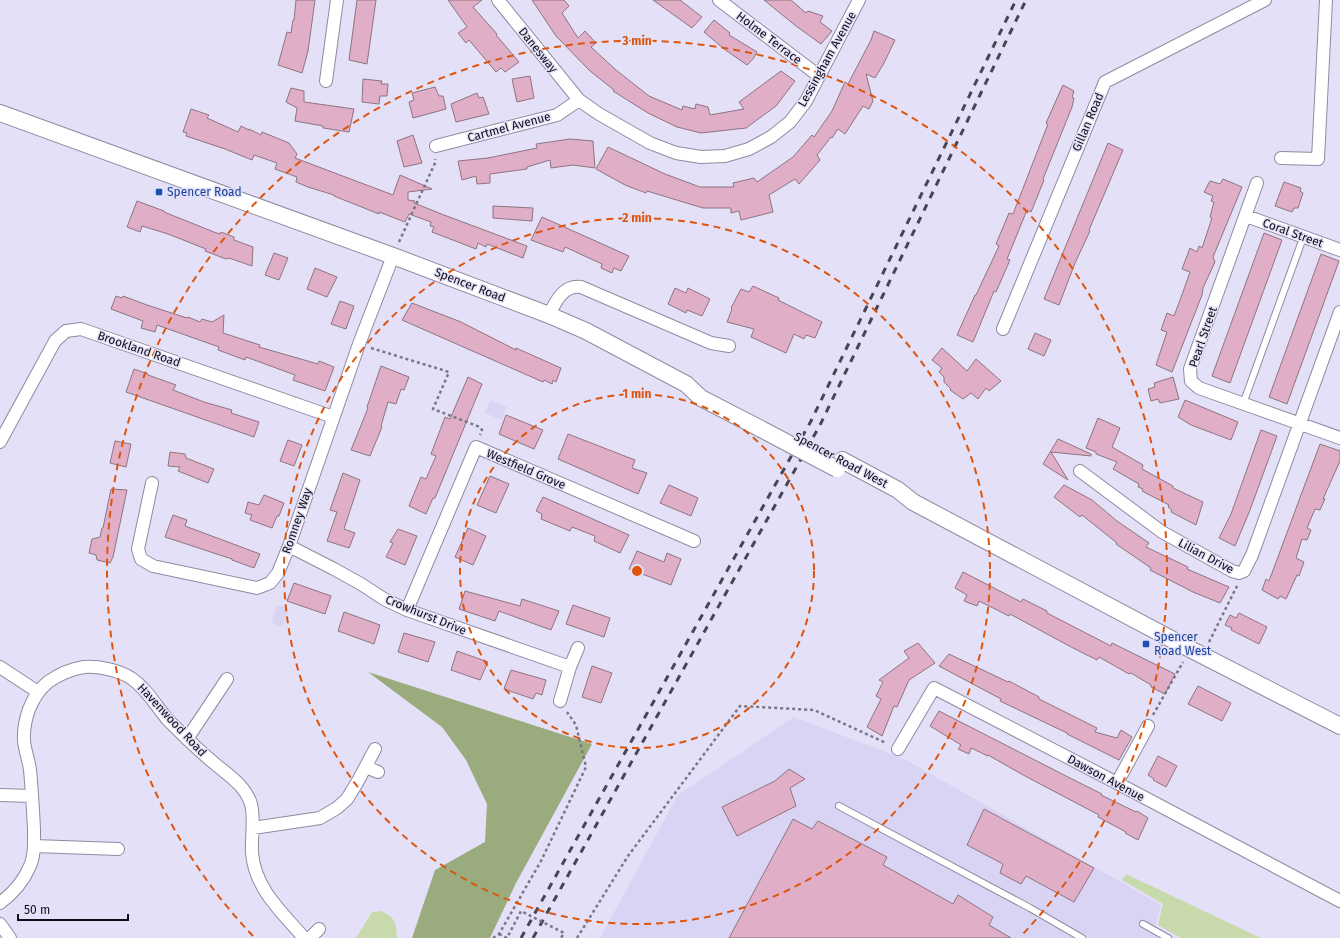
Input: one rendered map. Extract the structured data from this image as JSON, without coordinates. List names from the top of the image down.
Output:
{
  "streets": {
    "street": [
      "Holme Terrace",
      "Danesway",
      "Lessingham Avenue",
      "Gillan Road",
      "Cartmel Avenue",
      "Coral Street",
      "Spencer Road",
      "Pearl Street",
      "Brookland Road",
      "Spencer Road West",
      "Westfield Grove",
      "Romney Way",
      "Lilian Drive",
      "Crowhurst Drive",
      "Havenwood Road",
      "Dawson Avenue"
    ]
  },
  "crossings": [
    ["Holme Terrace", "Lessingham Avenue"],
    ["Danesway", "Lessingham Avenue"],
    ["Danesway", "Cartmel Avenue"],
    ["Lessingham Avenue", "Cartmel Avenue"],
    ["Coral Street", "Pearl Street"],
    ["Spencer Road", "Spencer Road West"],
    ["Spencer Road", "Romney Way"],
    ["Pearl Street", "Lilian Drive"],
    ["Brookland Road", "Romney Way"],
    ["Westfield Grove", "Crowhurst Drive"],
    ["Romney Way", "Crowhurst Drive"]
  ],
  "places": {
    "transit": ["Spencer Road", "Spencer Road West"]
  },
  "scale_bar": "50 m",
  "rings": ["3 min", "2 min", "1 min"]
}
